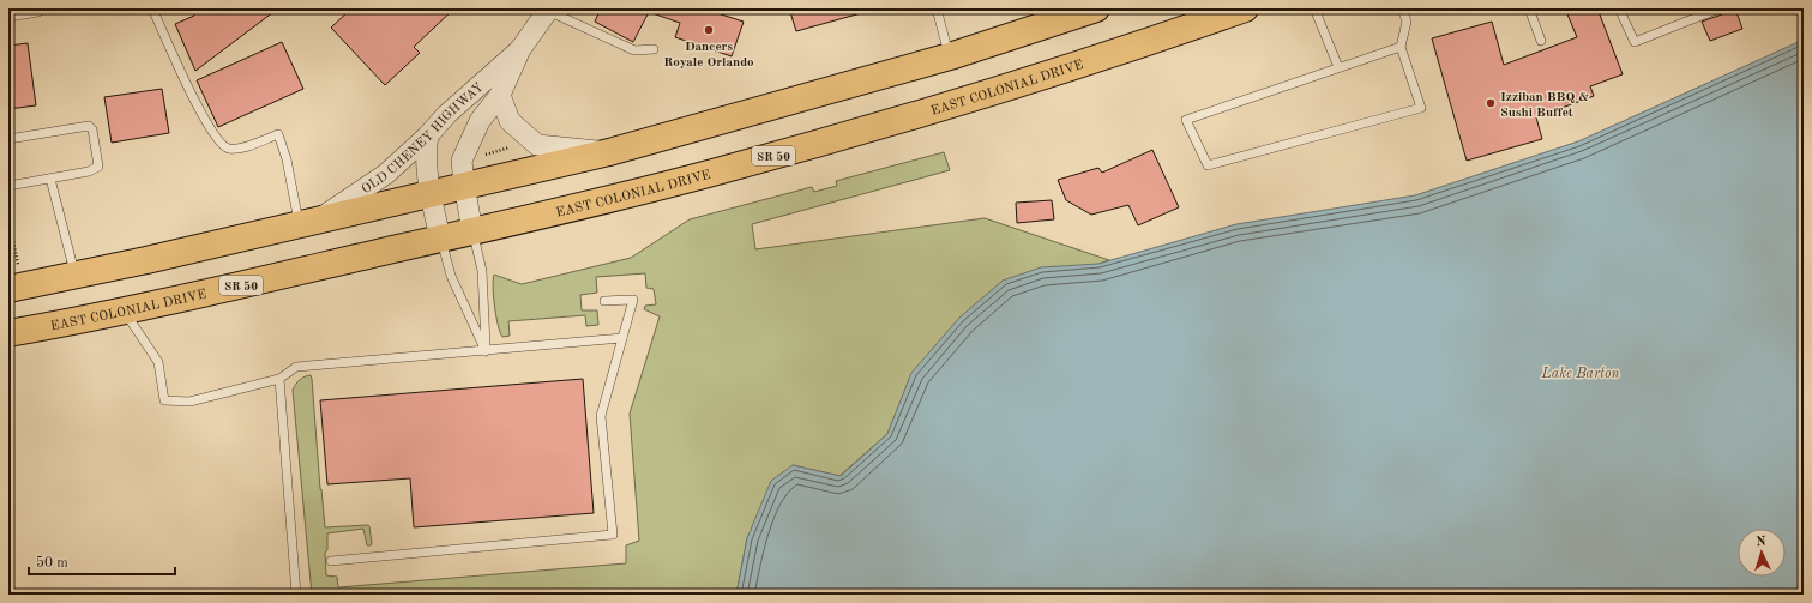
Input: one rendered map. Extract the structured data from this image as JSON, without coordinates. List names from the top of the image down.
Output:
{
  "streets": {
    "highway": ["EAST COLONIAL DRIVE", "SR 50"],
    "street": ["OLD CHENEY HIGHWAY"]
  },
  "crossings": [
    ["EAST COLONIAL DRIVE", "OLD CHENEY HIGHWAY"]
  ],
  "water": ["Lake Barton"],
  "places": ["Dancers Royale Orlando", "Izziban BBQ & Sushi Buffet"],
  "scale_bar": "50 m",
  "north": "top"
}
